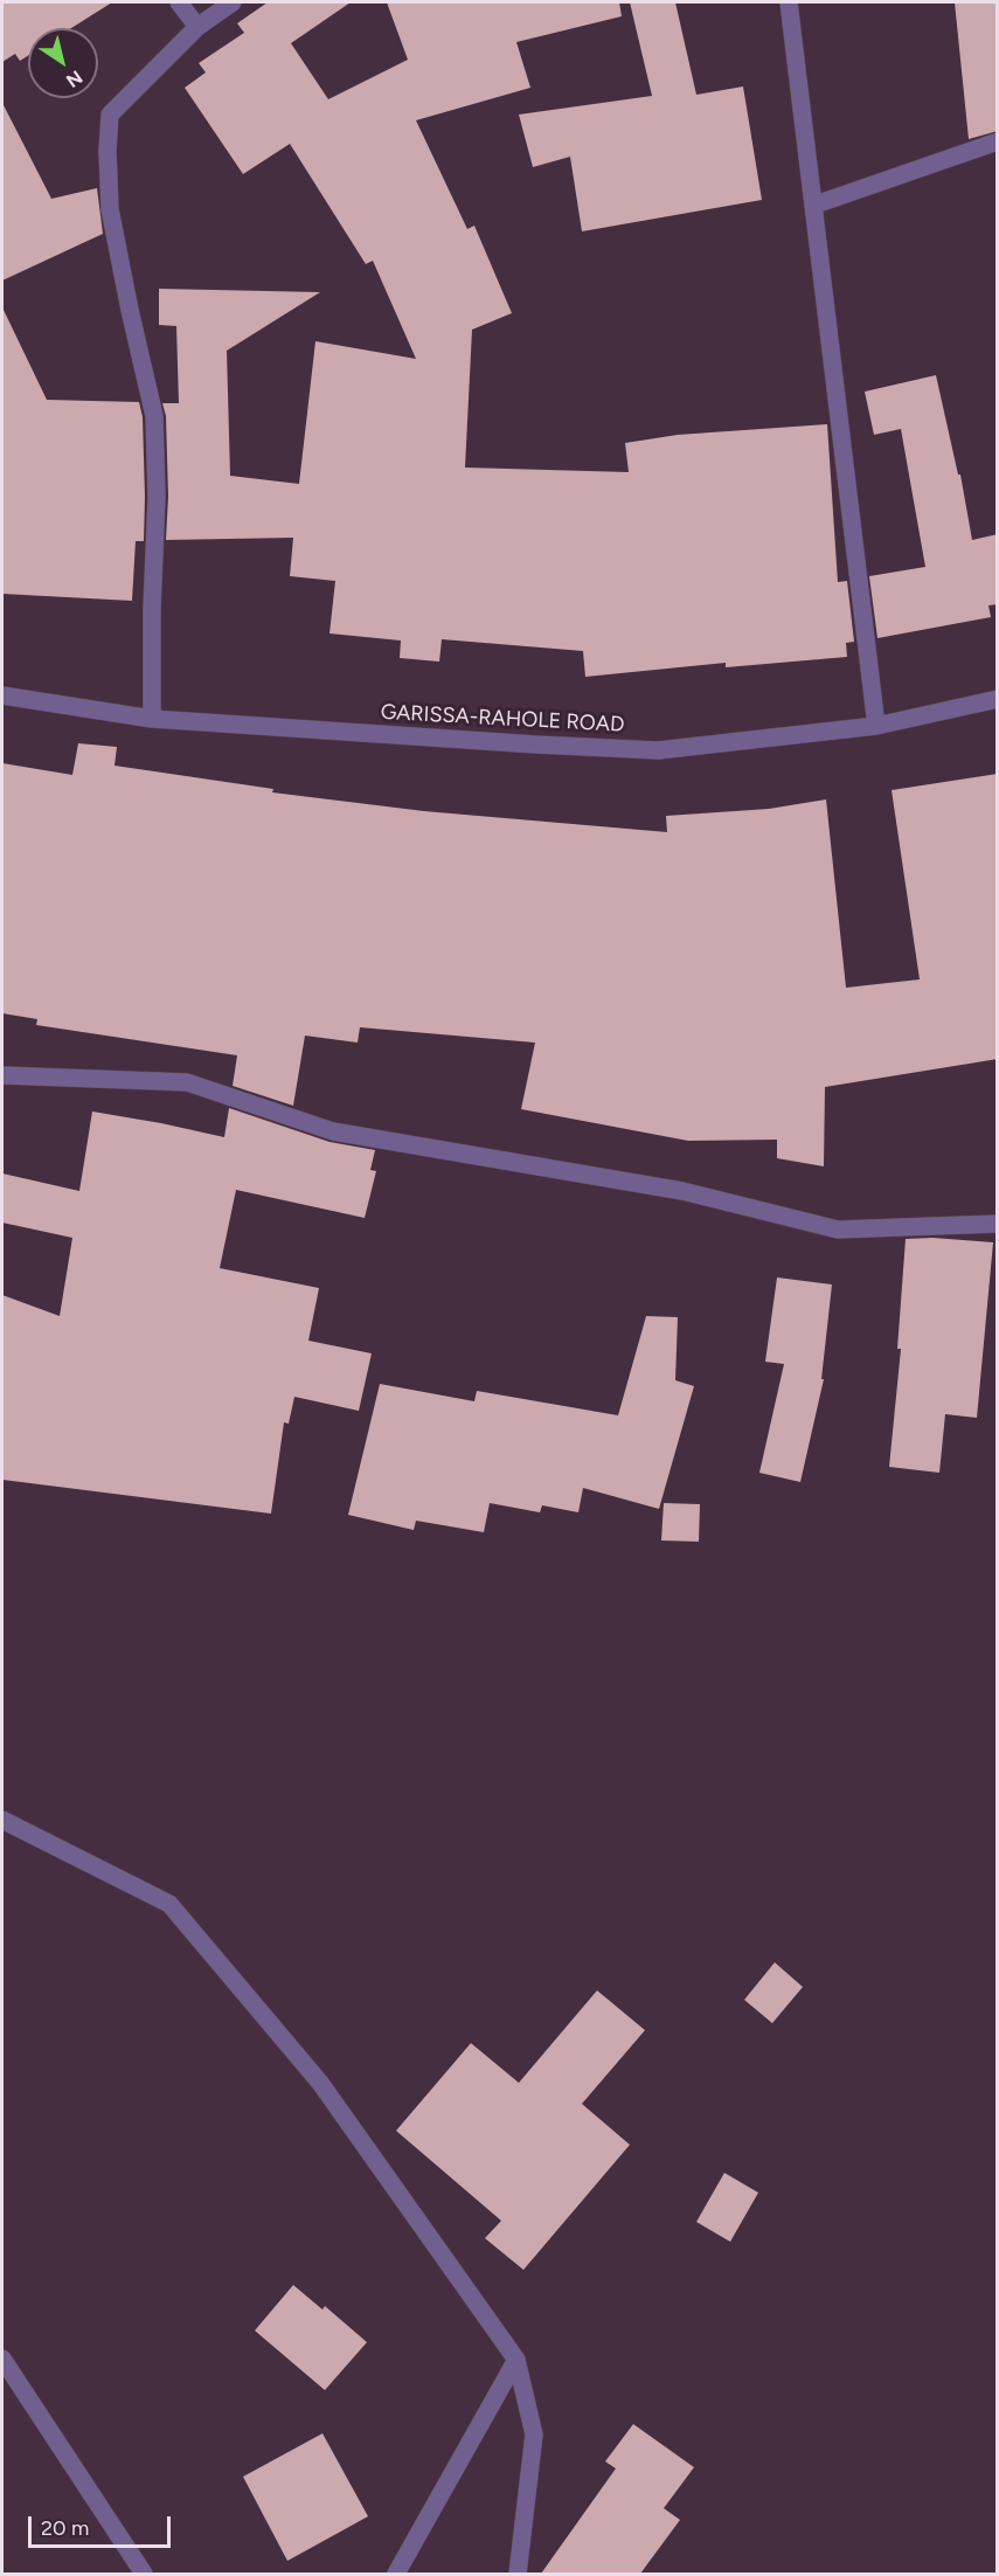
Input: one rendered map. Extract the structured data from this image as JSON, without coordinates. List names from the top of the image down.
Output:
{
  "streets": {
    "street": ["GARISSA-RAHOLE ROAD"]
  },
  "scale_bar": "20 m",
  "north": "bottom right"
}
